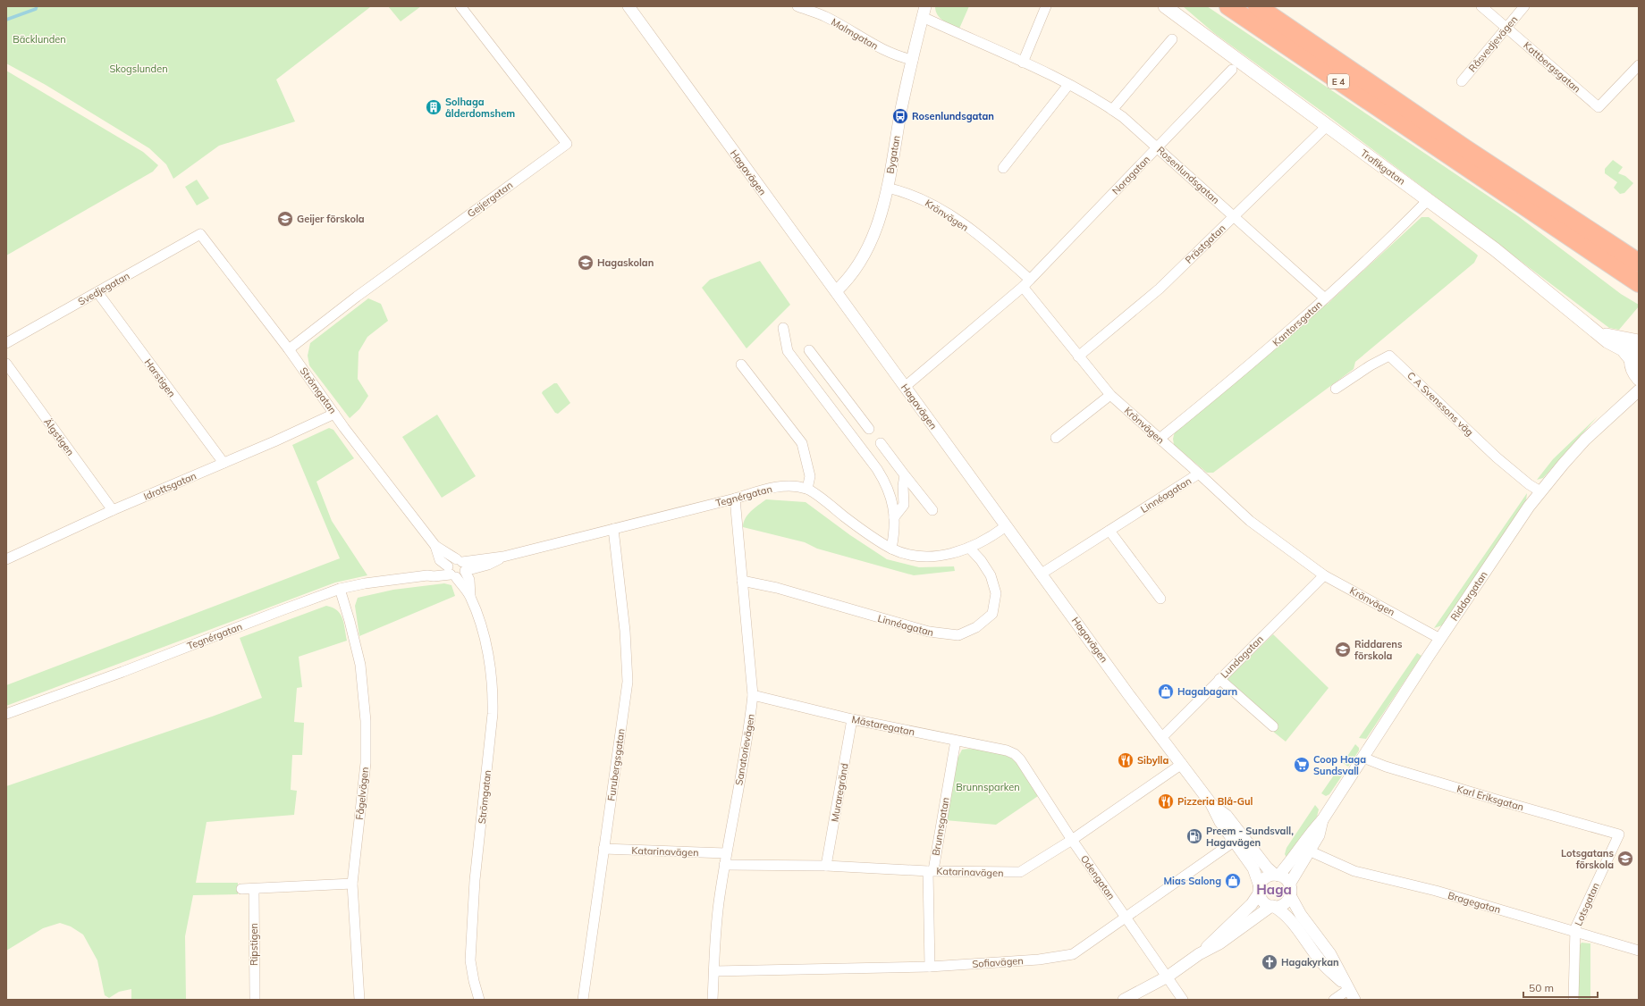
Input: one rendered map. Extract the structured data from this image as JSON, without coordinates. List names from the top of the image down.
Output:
{
  "streets": {
    "highway": ["E 4"],
    "main road": ["Trafikgatan"],
    "street": [
      "Malmgatan",
      "Råsvedjevägen",
      "Kattbergsgatan",
      "Bygatan",
      "Hagavägen",
      "Noragatan",
      "Rosenlundsgatan",
      "Geijergatan",
      "Krönvägen",
      "Prästgatan",
      "Svedjegatan",
      "Kantorsgatan",
      "Harstigen",
      "Strömgatan",
      "C A Svenssons väg",
      "Älgstigen",
      "Idrottsgatan",
      "Linnéagatan",
      "Tegnérgatan",
      "Riddargatan",
      "Lundagatan",
      "Mästaregatan",
      "Sanatorievägen",
      "Furubergsgatan",
      "Muraregränd",
      "Fågelvägen",
      "Karl Eriksgatan",
      "Brunnsgatan",
      "Katarinavägen",
      "Odengatan",
      "Bragegatan",
      "Lotsgatan",
      "Ripstigen",
      "Sofiavägen"
    ]
  },
  "crossings": [
    ["Malmgatan", "Bygatan"],
    ["Råsvedjevägen", "Kattbergsgatan"],
    ["Bygatan", "Hagavägen"],
    ["Bygatan", "Rosenlundsgatan"],
    ["Bygatan", "Krönvägen"],
    ["Trafikgatan", "Prästgatan"],
    ["Trafikgatan", "Kantorsgatan"],
    ["Hagavägen", "Linnéagatan"],
    ["Hagavägen", "Riddargatan"],
    ["Hagavägen", "Lundagatan"],
    ["Hagavägen", "Katarinavägen"],
    ["Hagavägen", "Sofiavägen"],
    ["Noragatan", "Rosenlundsgatan"],
    ["Noragatan", "Krönvägen"],
    ["Rosenlundsgatan", "Prästgatan"],
    ["Rosenlundsgatan", "Kantorsgatan"],
    ["Geijergatan", "Strömgatan"],
    ["Krönvägen", "Prästgatan"],
    ["Krönvägen", "Kantorsgatan"],
    ["Krönvägen", "Linnéagatan"],
    ["Krönvägen", "Riddargatan"],
    ["Krönvägen", "Lundagatan"],
    ["Svedjegatan", "Harstigen"],
    ["Svedjegatan", "Strömgatan"],
    ["Harstigen", "Idrottsgatan"],
    ["Strömgatan", "Idrottsgatan"],
    ["Strömgatan", "Tegnérgatan"],
    ["C A Svenssons väg", "Riddargatan"],
    ["Älgstigen", "Idrottsgatan"],
    ["Linnéagatan", "Sanatorievägen"],
    ["Tegnérgatan", "Sanatorievägen"],
    ["Tegnérgatan", "Furubergsgatan"],
    ["Tegnérgatan", "Fågelvägen"],
    ["Riddargatan", "Karl Eriksgatan"],
    ["Riddargatan", "Bragegatan"],
    ["Mästaregatan", "Sanatorievägen"],
    ["Mästaregatan", "Muraregränd"],
    ["Mästaregatan", "Brunnsgatan"],
    ["Mästaregatan", "Odengatan"],
    ["Sanatorievägen", "Katarinavägen"],
    ["Sanatorievägen", "Sofiavägen"],
    ["Furubergsgatan", "Katarinavägen"],
    ["Muraregränd", "Katarinavägen"],
    ["Karl Eriksgatan", "Lotsgatan"],
    ["Brunnsgatan", "Katarinavägen"],
    ["Brunnsgatan", "Sofiavägen"],
    ["Katarinavägen", "Odengatan"],
    ["Odengatan", "Sofiavägen"],
    ["Bragegatan", "Lotsgatan"]
  ],
  "districts": ["Haga"],
  "parks": ["Bäcklunden", "Skogslunden", "Brunnsparken"],
  "places": {
    "building": ["Solhaga ålderdomshem"],
    "bus stop": ["Rosenlundsgatan"],
    "school or university": [
      "Geijer förskola",
      "Hagaskolan",
      "Riddarens förskola",
      "Lotsgatans förskola"
    ],
    "shop": ["Hagabagarn", "Mias Salong"],
    "restaurant": ["Sibylla", "Pizzeria Blå-Gul"],
    "supermarket": ["Coop Haga Sundsvall"],
    "fuel station": ["Preem - Sundsvall, Hagavägen"],
    "church": ["Hagakyrkan"]
  },
  "scale_bar": "50 m"
}
